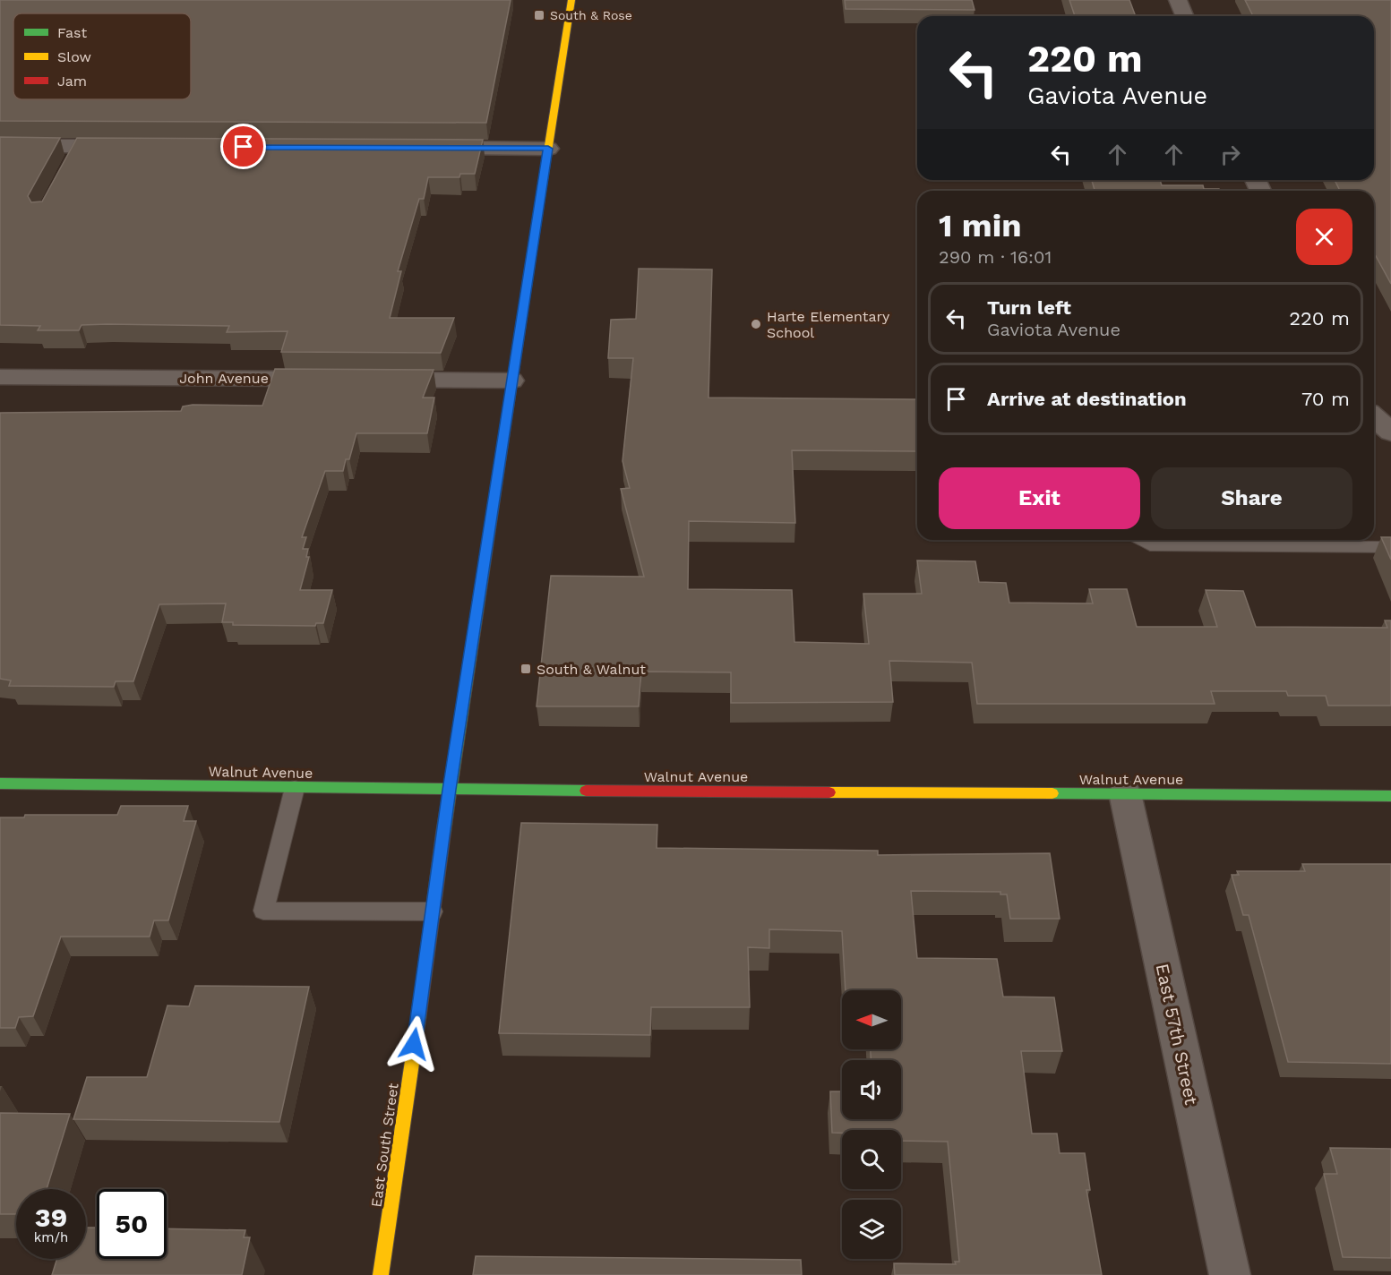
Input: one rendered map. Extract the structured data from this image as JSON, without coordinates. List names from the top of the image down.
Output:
{
  "streets": {
    "main road": ["Walnut Avenue", "East South Street"],
    "street": ["John Avenue", "East 57th Street"]
  },
  "crossings": [
    ["Walnut Avenue", "East 57th Street"],
    ["Walnut Avenue", "East South Street"]
  ],
  "places": {
    "transit": ["South & Rose", "South & Walnut"],
    "other": ["Harte Elementary School"]
  },
  "legend": ["Fast", "Slow", "Jam"],
  "north": "left",
  "page": {
    "turn": ["220 m", "Gaviota Avenue"],
    "heading": ["1 min", "290 m · 16:01"],
    "list": [
      {
        "name": "Turn left",
        "note": "Gaviota Avenue",
        "value": "220 m"
      },
      {
        "name": "Arrive at destination",
        "value": "70 m"
      }
    ],
    "buttons": ["Exit", "Share"],
    "speed": "39 km/h",
    "limit": "50"
  }
}
